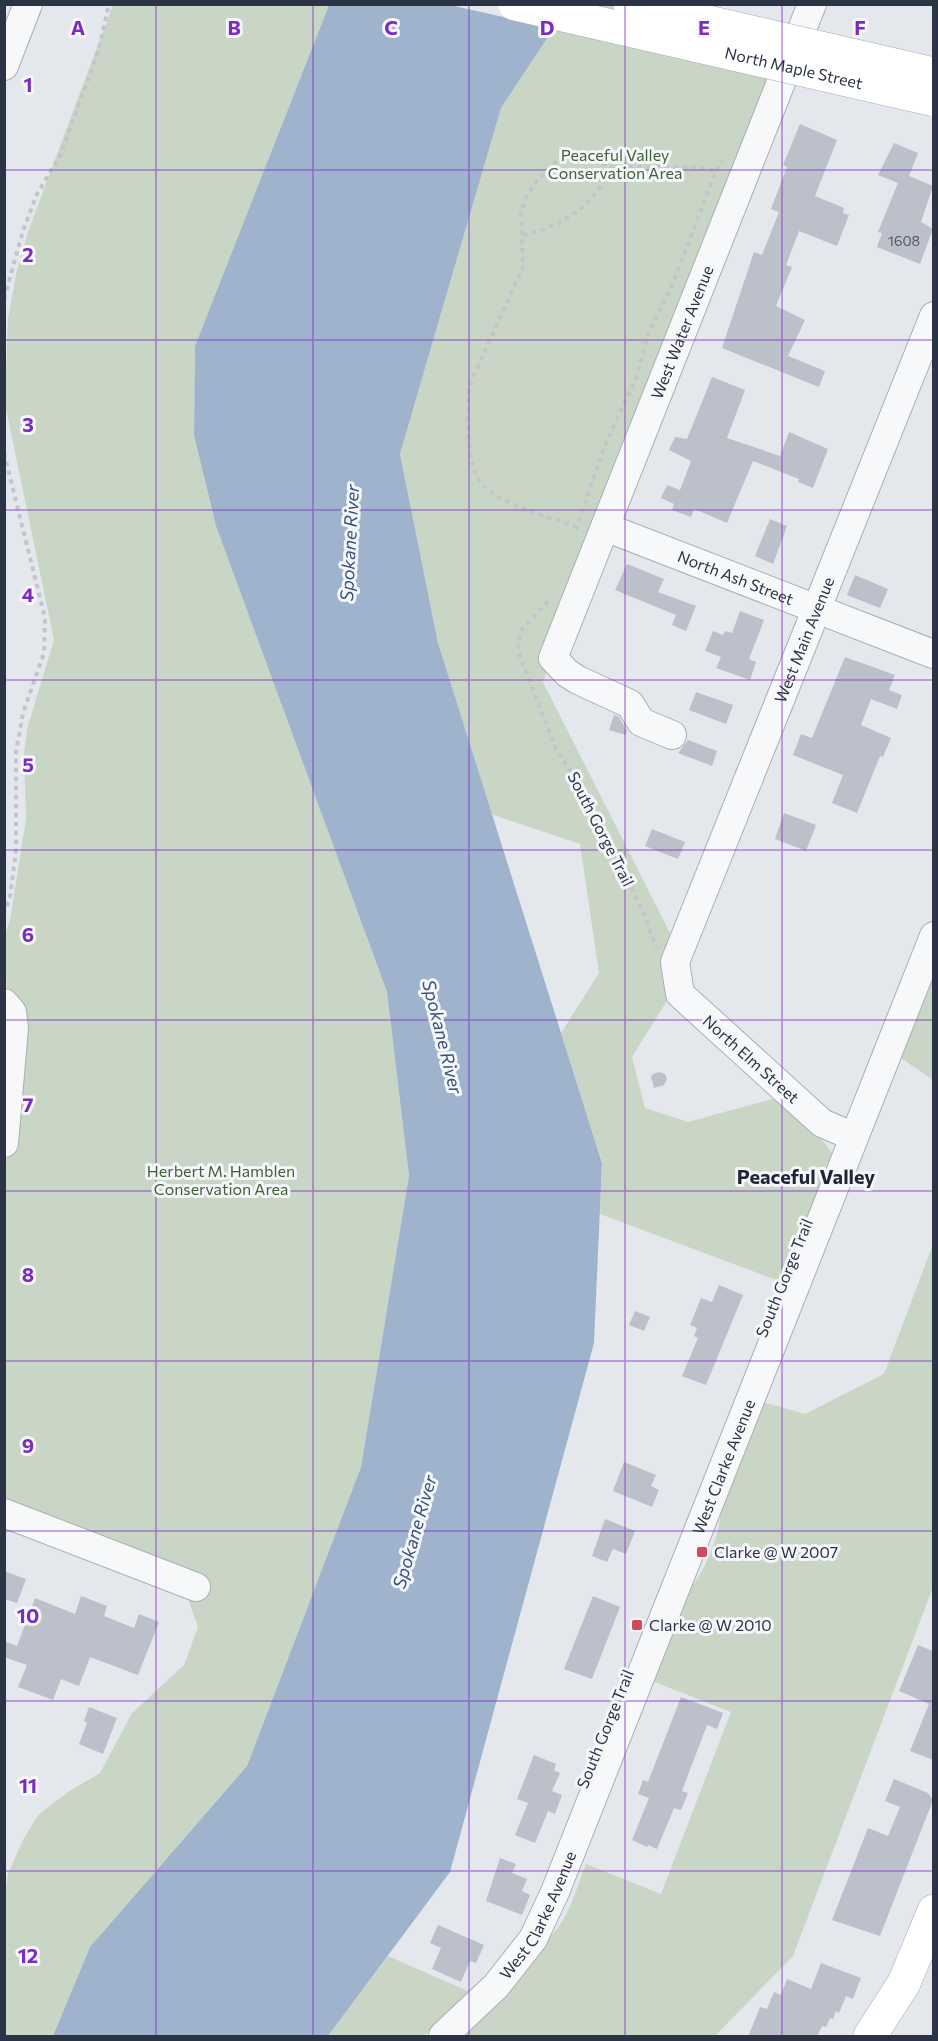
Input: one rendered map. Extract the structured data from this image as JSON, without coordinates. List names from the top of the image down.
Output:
{
  "streets": {
    "main road": ["North Maple Street"],
    "street": [
      "West Water Avenue",
      "North Ash Street",
      "West Main Avenue",
      "North Elm Street",
      "West Clarke Avenue"
    ],
    "path": ["South Gorge Trail"]
  },
  "crossings": [
    ["West Water Avenue", "North Ash Street"],
    ["North Ash Street", "West Main Avenue"],
    ["West Main Avenue", "South Gorge Trail"],
    ["West Main Avenue", "North Elm Street"],
    ["South Gorge Trail", "North Elm Street"],
    ["North Elm Street", "West Clarke Avenue"]
  ],
  "districts": ["Peaceful Valley"],
  "water": ["Spokane River"],
  "parks": ["Peaceful Valley Conservation Area", "Herbert M. Hamblen Conservation Area"],
  "places": {
    "transit": ["Clarke @ W 2007", "Clarke @ W 2010"]
  },
  "house_numbers": ["1608"],
  "grid": {
    "columns": [
      "A",
      "B",
      "C",
      "D",
      "E",
      "F"
    ],
    "rows": [
      "1",
      "2",
      "3",
      "4",
      "5",
      "6",
      "7",
      "8",
      "9",
      "10",
      "11",
      "12"
    ]
  }
}
